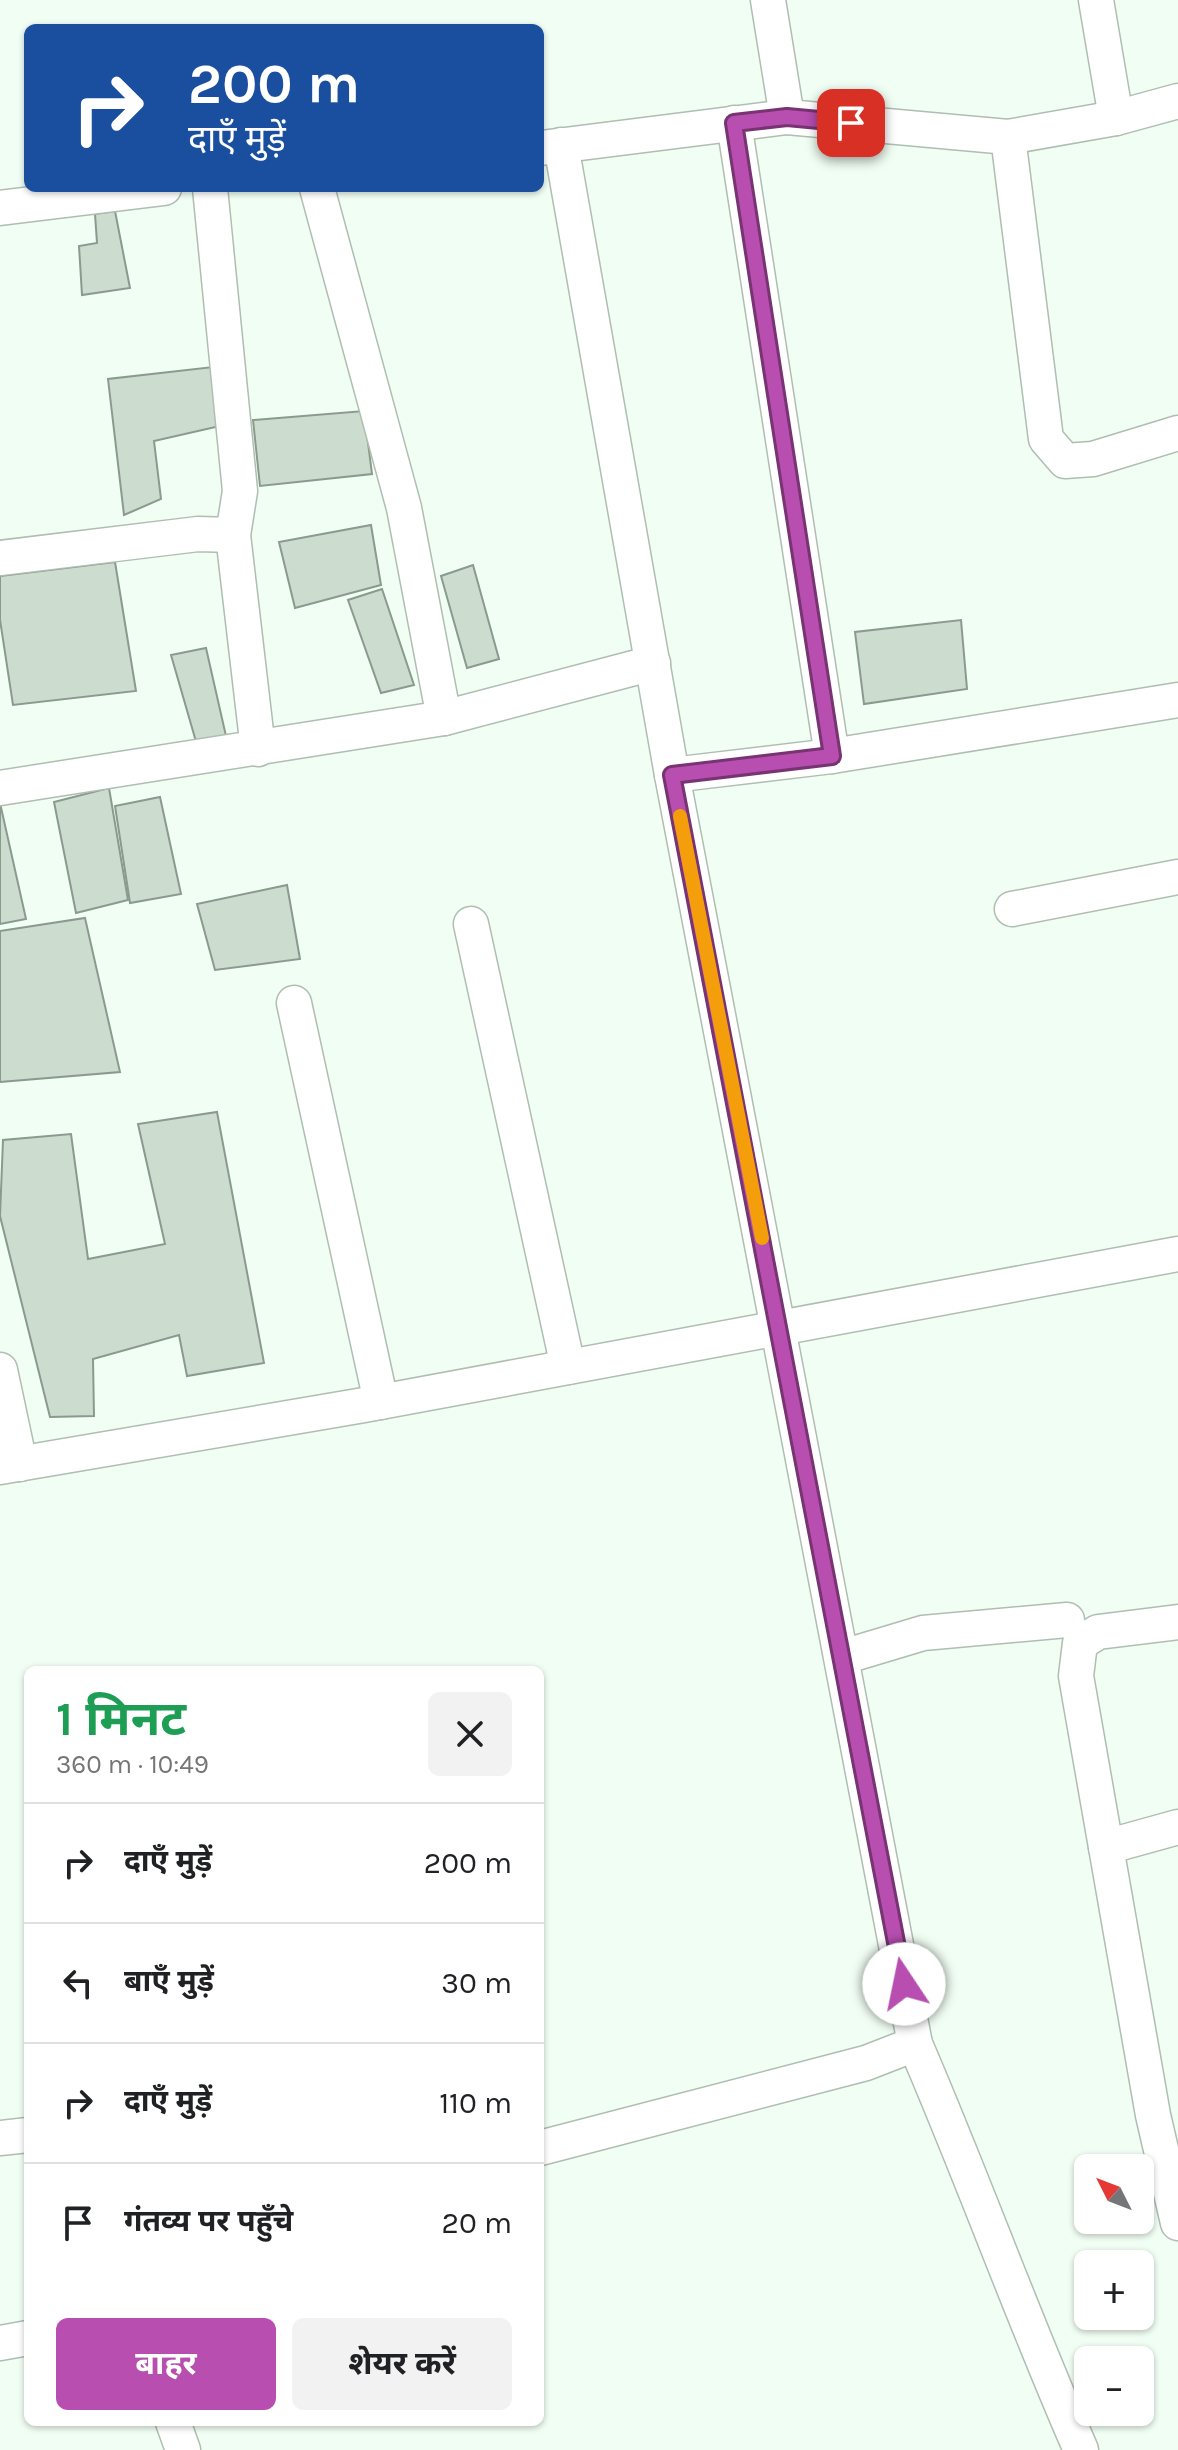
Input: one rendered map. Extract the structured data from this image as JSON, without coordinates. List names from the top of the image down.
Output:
{
  "north": "top left",
  "page": {
    "turn": ["200 m", "दाएँ मुड़ें"],
    "heading": ["1 मिनट", "360 m · 10:49"],
    "list": [
      {
        "name": "दाएँ मुड़ें",
        "value": "200 m"
      },
      {
        "name": "बाएँ मुड़ें",
        "value": "30 m"
      },
      {
        "name": "दाएँ मुड़ें",
        "value": "110 m"
      },
      {
        "name": "गंतव्य पर पहुँचे",
        "value": "20 m"
      }
    ],
    "map_buttons": ["+", "−"],
    "buttons": ["बाहर", "शेयर करें"]
  }
}
